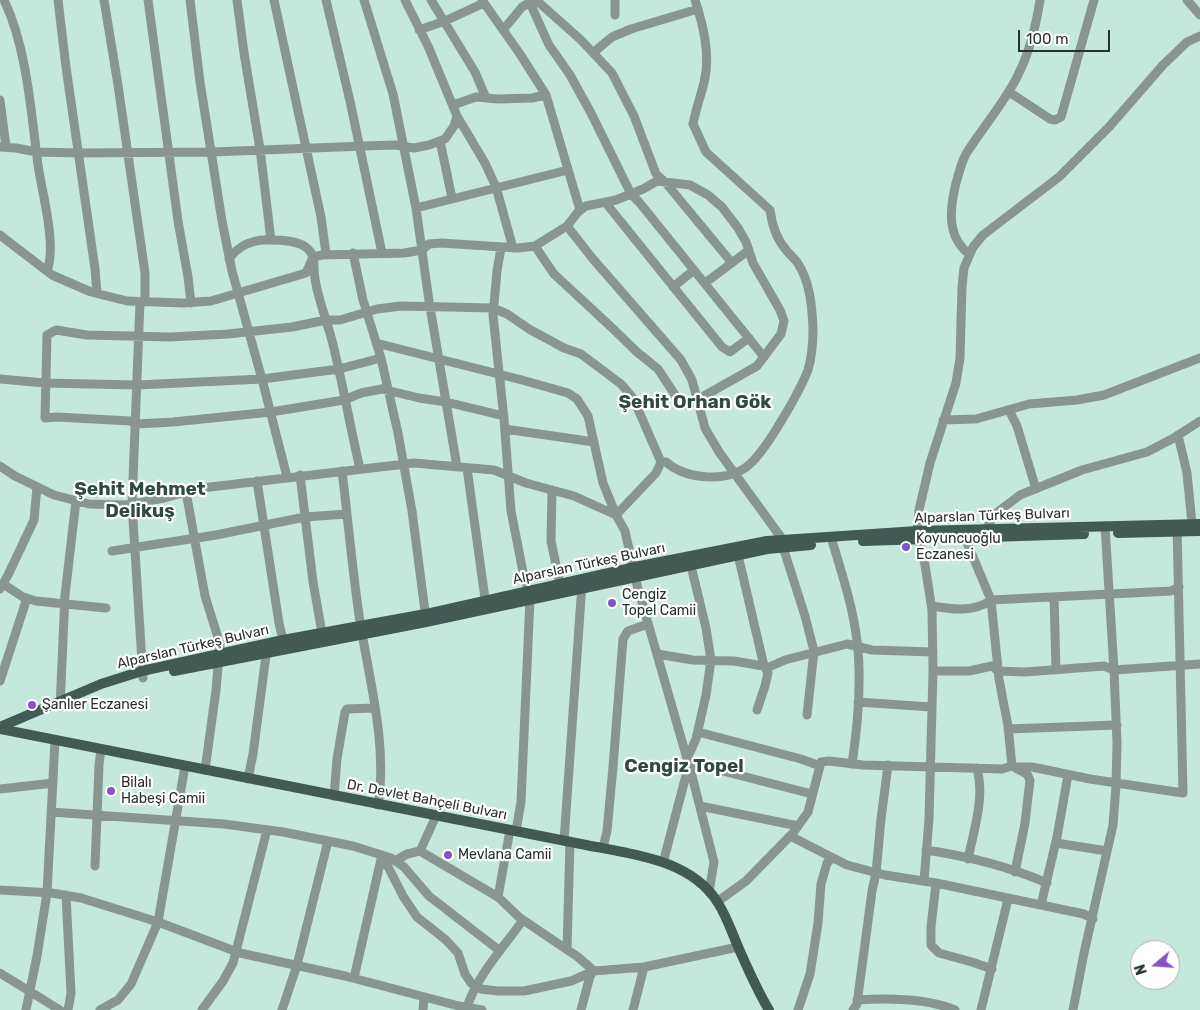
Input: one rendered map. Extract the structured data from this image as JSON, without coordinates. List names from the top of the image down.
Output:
{
  "streets": {
    "main road": ["Alparslan Türkeş Bulvarı", "Dr. Devlet Bahçeli Bulvarı"]
  },
  "crossings": [
    ["Alparslan Türkeş Bulvarı", "Dr. Devlet Bahçeli Bulvarı"]
  ],
  "districts": ["Şehit Orhan Gök", "Şehit Mehmet Delikuş", "Cengiz Topel"],
  "places": [
    "Koyuncuoğlu Eczanesi",
    "Cengiz Topel Camii",
    "Şanlıer Eczanesi",
    "Bilalı Habeşi Camii",
    "Mevlana Camii"
  ],
  "scale_bar": "100 m",
  "north": "left"
}
